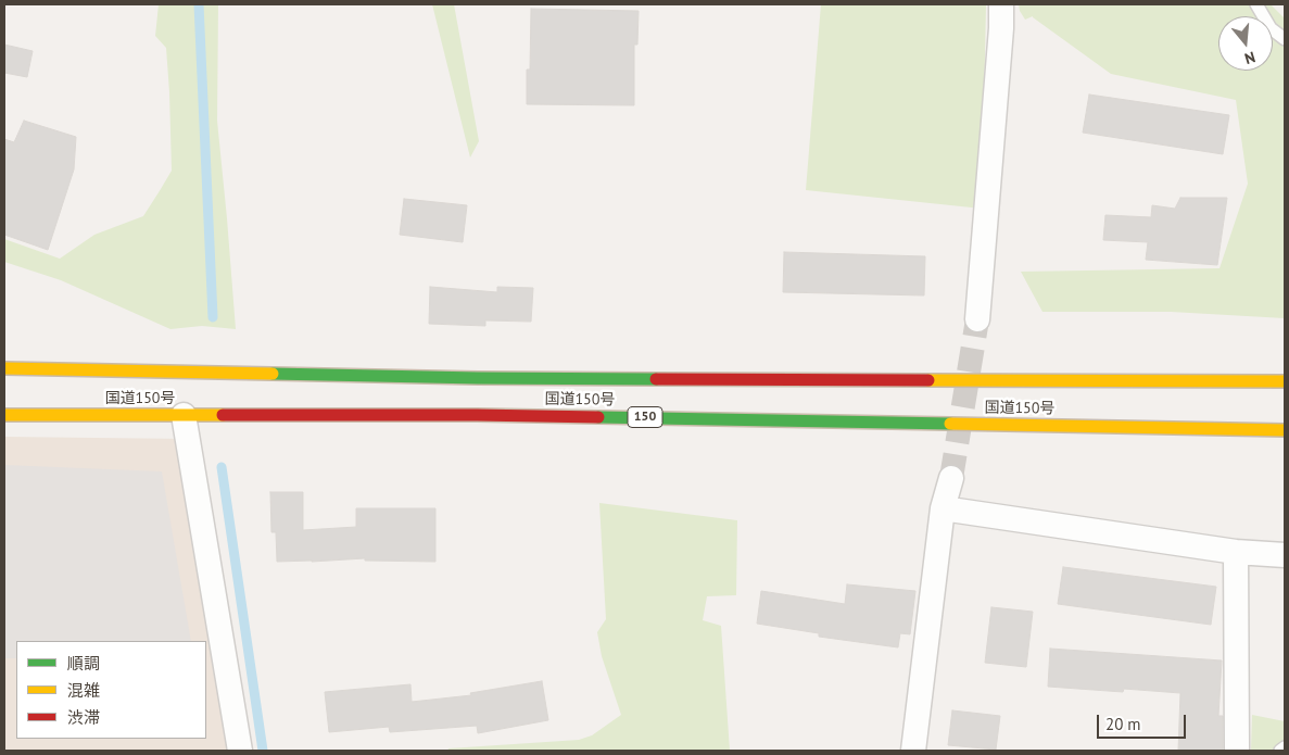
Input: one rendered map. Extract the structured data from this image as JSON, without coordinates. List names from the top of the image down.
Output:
{
  "streets": {
    "highway": ["国道150号", "150"]
  },
  "legend": ["順調", "混雑", "渋滞"],
  "scale_bar": "20 m",
  "north": "bottom"
}
